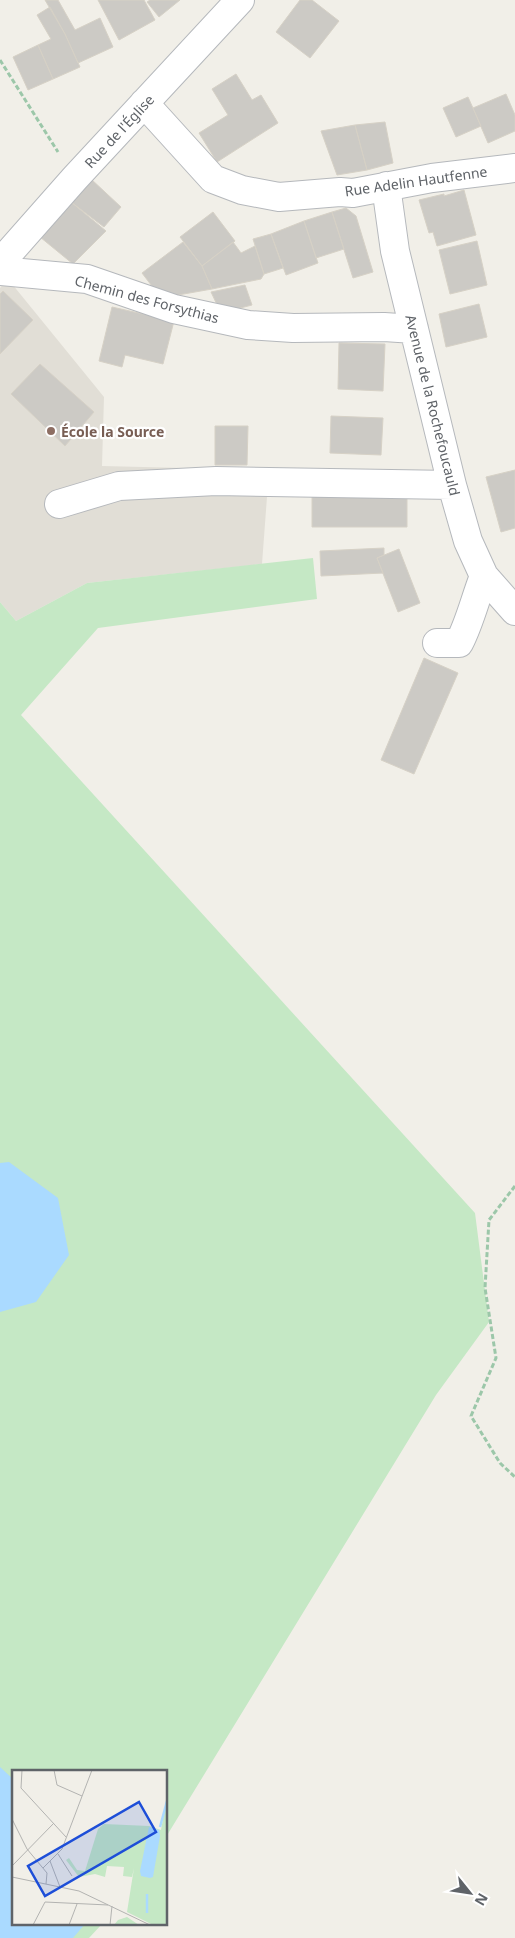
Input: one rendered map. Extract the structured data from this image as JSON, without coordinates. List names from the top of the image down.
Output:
{
  "streets": {
    "street": [
      "Rue de l'Église",
      "Rue Adelin Hautfenne",
      "Chemin des Forsythias",
      "Avenue de la Rochefoucauld"
    ]
  },
  "crossings": [
    ["Rue de l'Église", "Rue Adelin Hautfenne"],
    ["Rue Adelin Hautfenne", "Avenue de la Rochefoucauld"],
    ["Chemin des Forsythias", "Avenue de la Rochefoucauld"]
  ],
  "places": ["École la Source"],
  "north": "bottom right"
}
